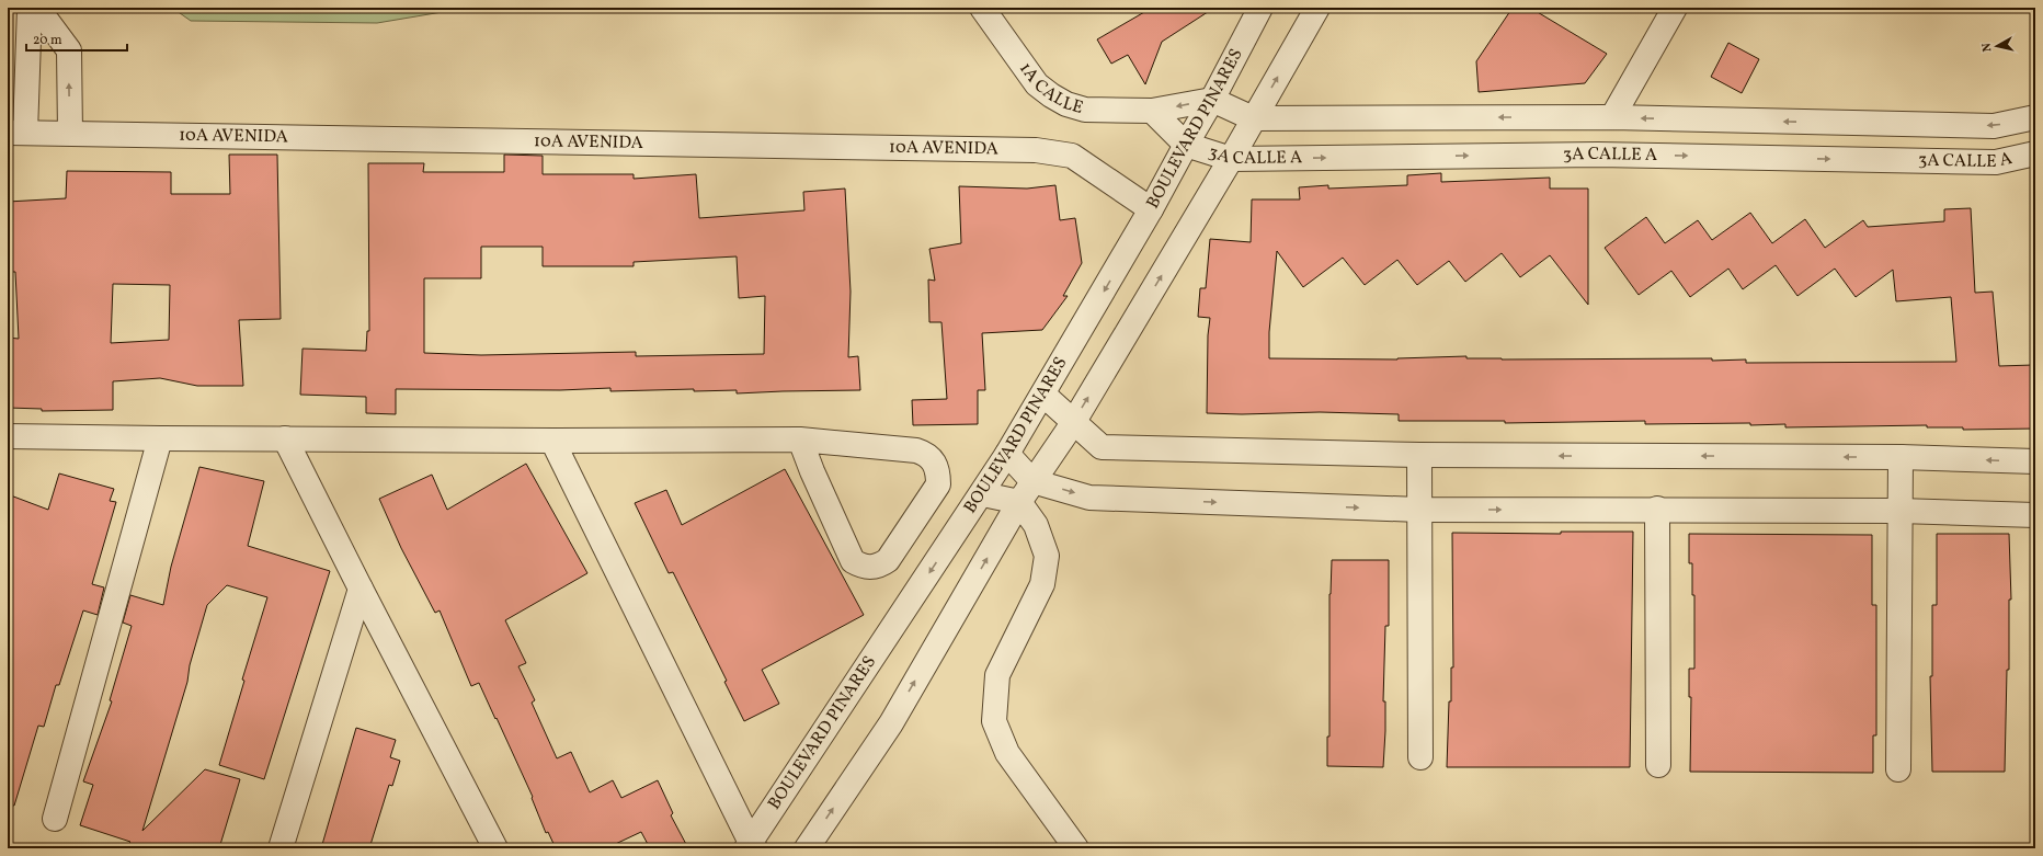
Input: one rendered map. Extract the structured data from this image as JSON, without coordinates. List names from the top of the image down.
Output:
{
  "streets": {
    "street": [
      "1A CALLE",
      "BOULEVARD PINARES",
      "10A AVENIDA",
      "3A CALLE A"
    ]
  },
  "crossings": [
    ["1A CALLE", "BOULEVARD PINARES"],
    ["1A CALLE", "3A CALLE A"],
    ["BOULEVARD PINARES", "10A AVENIDA"],
    ["BOULEVARD PINARES", "3A CALLE A"]
  ],
  "scale_bar": "20 m",
  "north": "left"
}
